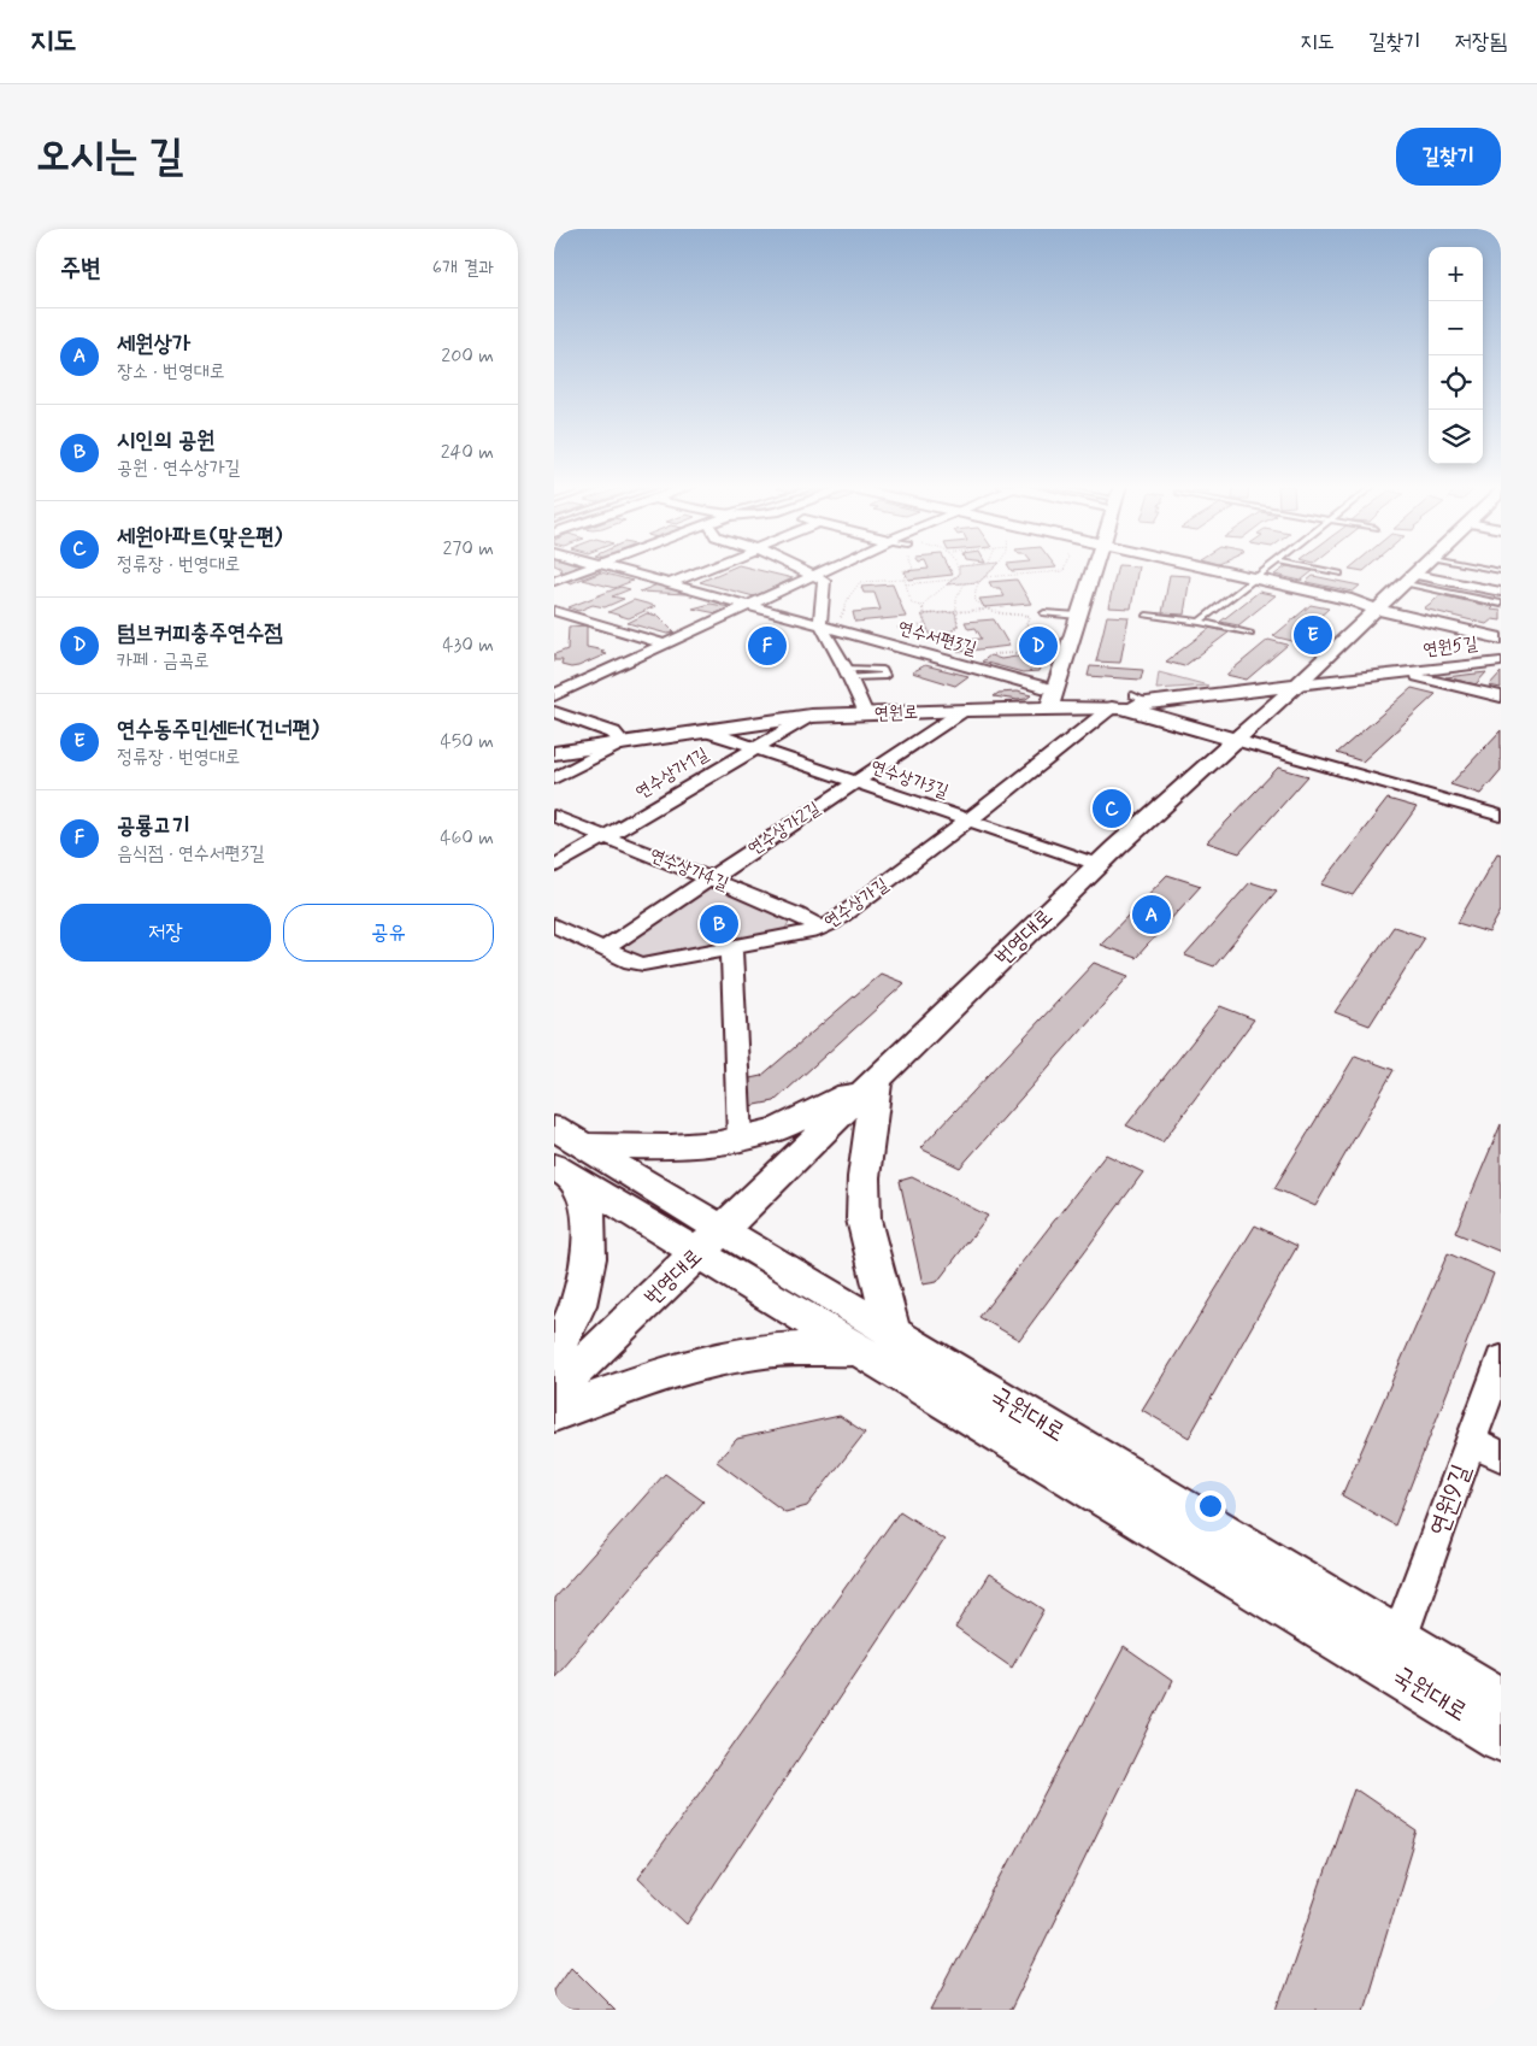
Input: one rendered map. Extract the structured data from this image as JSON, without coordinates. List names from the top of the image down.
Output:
{
  "streets": {
    "street": [
      "연수서편3길",
      "연원5길",
      "연원로",
      "연수상가1길",
      "연수상가3길",
      "연수상가2길",
      "연수상가4길",
      "연수상가길",
      "번영대로",
      "국원대로",
      "연원9길"
    ]
  },
  "crossings": [
    ["연원5길", "번영대로"],
    ["연원로", "연수상가1길"],
    ["연원로", "연수상가3길"],
    ["연원로", "연수상가2길"],
    ["연원로", "연수상가길"],
    ["연원로", "번영대로"],
    ["연수상가1길", "연수상가3길"],
    ["연수상가1길", "연수상가4길"],
    ["연수상가3길", "연수상가2길"],
    ["연수상가3길", "연수상가길"],
    ["연수상가3길", "번영대로"],
    ["연수상가2길", "연수상가4길"],
    ["연수상가2길", "연수상가길"],
    ["연수상가4길", "연수상가길"],
    ["번영대로", "국원대로"],
    ["국원대로", "연원9길"]
  ],
  "page": {
    "header": "지도",
    "nav": ["지도", "길찾기", "저장됨"],
    "buttons": [
      "길찾기",
      ["저장", "공유"]
    ],
    "title": "오시는 길",
    "heading": ["주변", "6개 결과"],
    "map_buttons": ["+", "−"],
    "list": [
      {
        "mark": "A",
        "name": "세원상가",
        "note": "장소 · 번영대로",
        "value": "200 m"
      },
      {
        "mark": "B",
        "name": "시인의 공원",
        "note": "공원 · 연수상가길",
        "value": "240 m"
      },
      {
        "mark": "C",
        "name": "세원아파트(맞은편)",
        "note": "정류장 · 번영대로",
        "value": "270 m"
      },
      {
        "mark": "D",
        "name": "텀브커피충주연수점",
        "note": "카페 · 금곡로",
        "value": "430 m"
      },
      {
        "mark": "E",
        "name": "연수동주민센터(건너편)",
        "note": "정류장 · 번영대로",
        "value": "450 m"
      },
      {
        "mark": "F",
        "name": "공룡고기",
        "note": "음식점 · 연수서편3길",
        "value": "460 m"
      }
    ],
    "pins": [
      "E",
      "D",
      "F",
      "C",
      "A",
      "B"
    ]
  }
}
